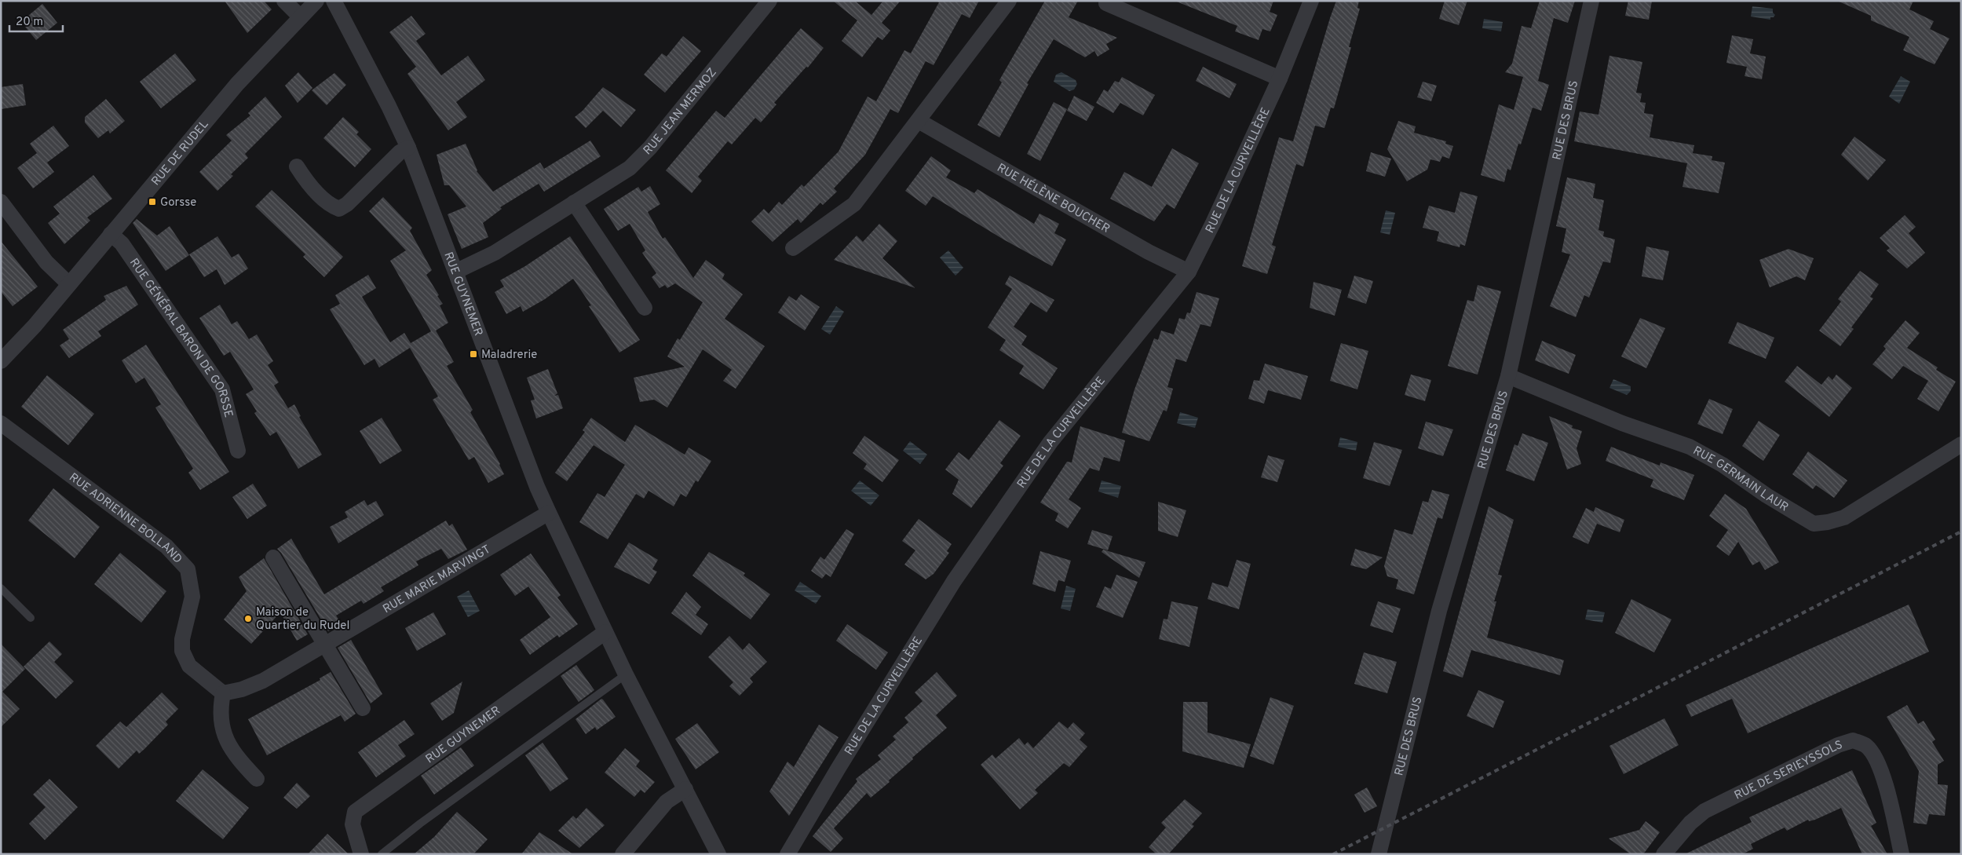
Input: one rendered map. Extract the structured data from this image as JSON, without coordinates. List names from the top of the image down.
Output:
{
  "streets": {
    "street": [
      "RUE JEAN MERMOZ",
      "RUE DES BRUS",
      "RUE DE RUDEL",
      "RUE DE LA CURVEILLÈRE",
      "RUE HÉLÈNE BOUCHER",
      "RUE GUYNEMER",
      "RUE GÉNÉRAL BARON DE GORSSE",
      "RUE GERMAIN LAUR",
      "RUE ADRIENNE BOLLAND",
      "RUE MARIE MARVINGT",
      "RUE DE SERIEYSSOLS"
    ]
  },
  "crossings": [
    ["RUE JEAN MERMOZ", "RUE GUYNEMER"],
    ["RUE DES BRUS", "RUE GERMAIN LAUR"],
    ["RUE DE RUDEL", "RUE GÉNÉRAL BARON DE GORSSE"],
    ["RUE DE LA CURVEILLÈRE", "RUE HÉLÈNE BOUCHER"],
    ["RUE GUYNEMER", "RUE MARIE MARVINGT"],
    ["RUE ADRIENNE BOLLAND", "RUE MARIE MARVINGT"]
  ],
  "places": {
    "transit": ["Gorsse", "Maladrerie"],
    "other": ["Maison de Quartier du Rudel"]
  },
  "scale_bar": "20 m"
}
